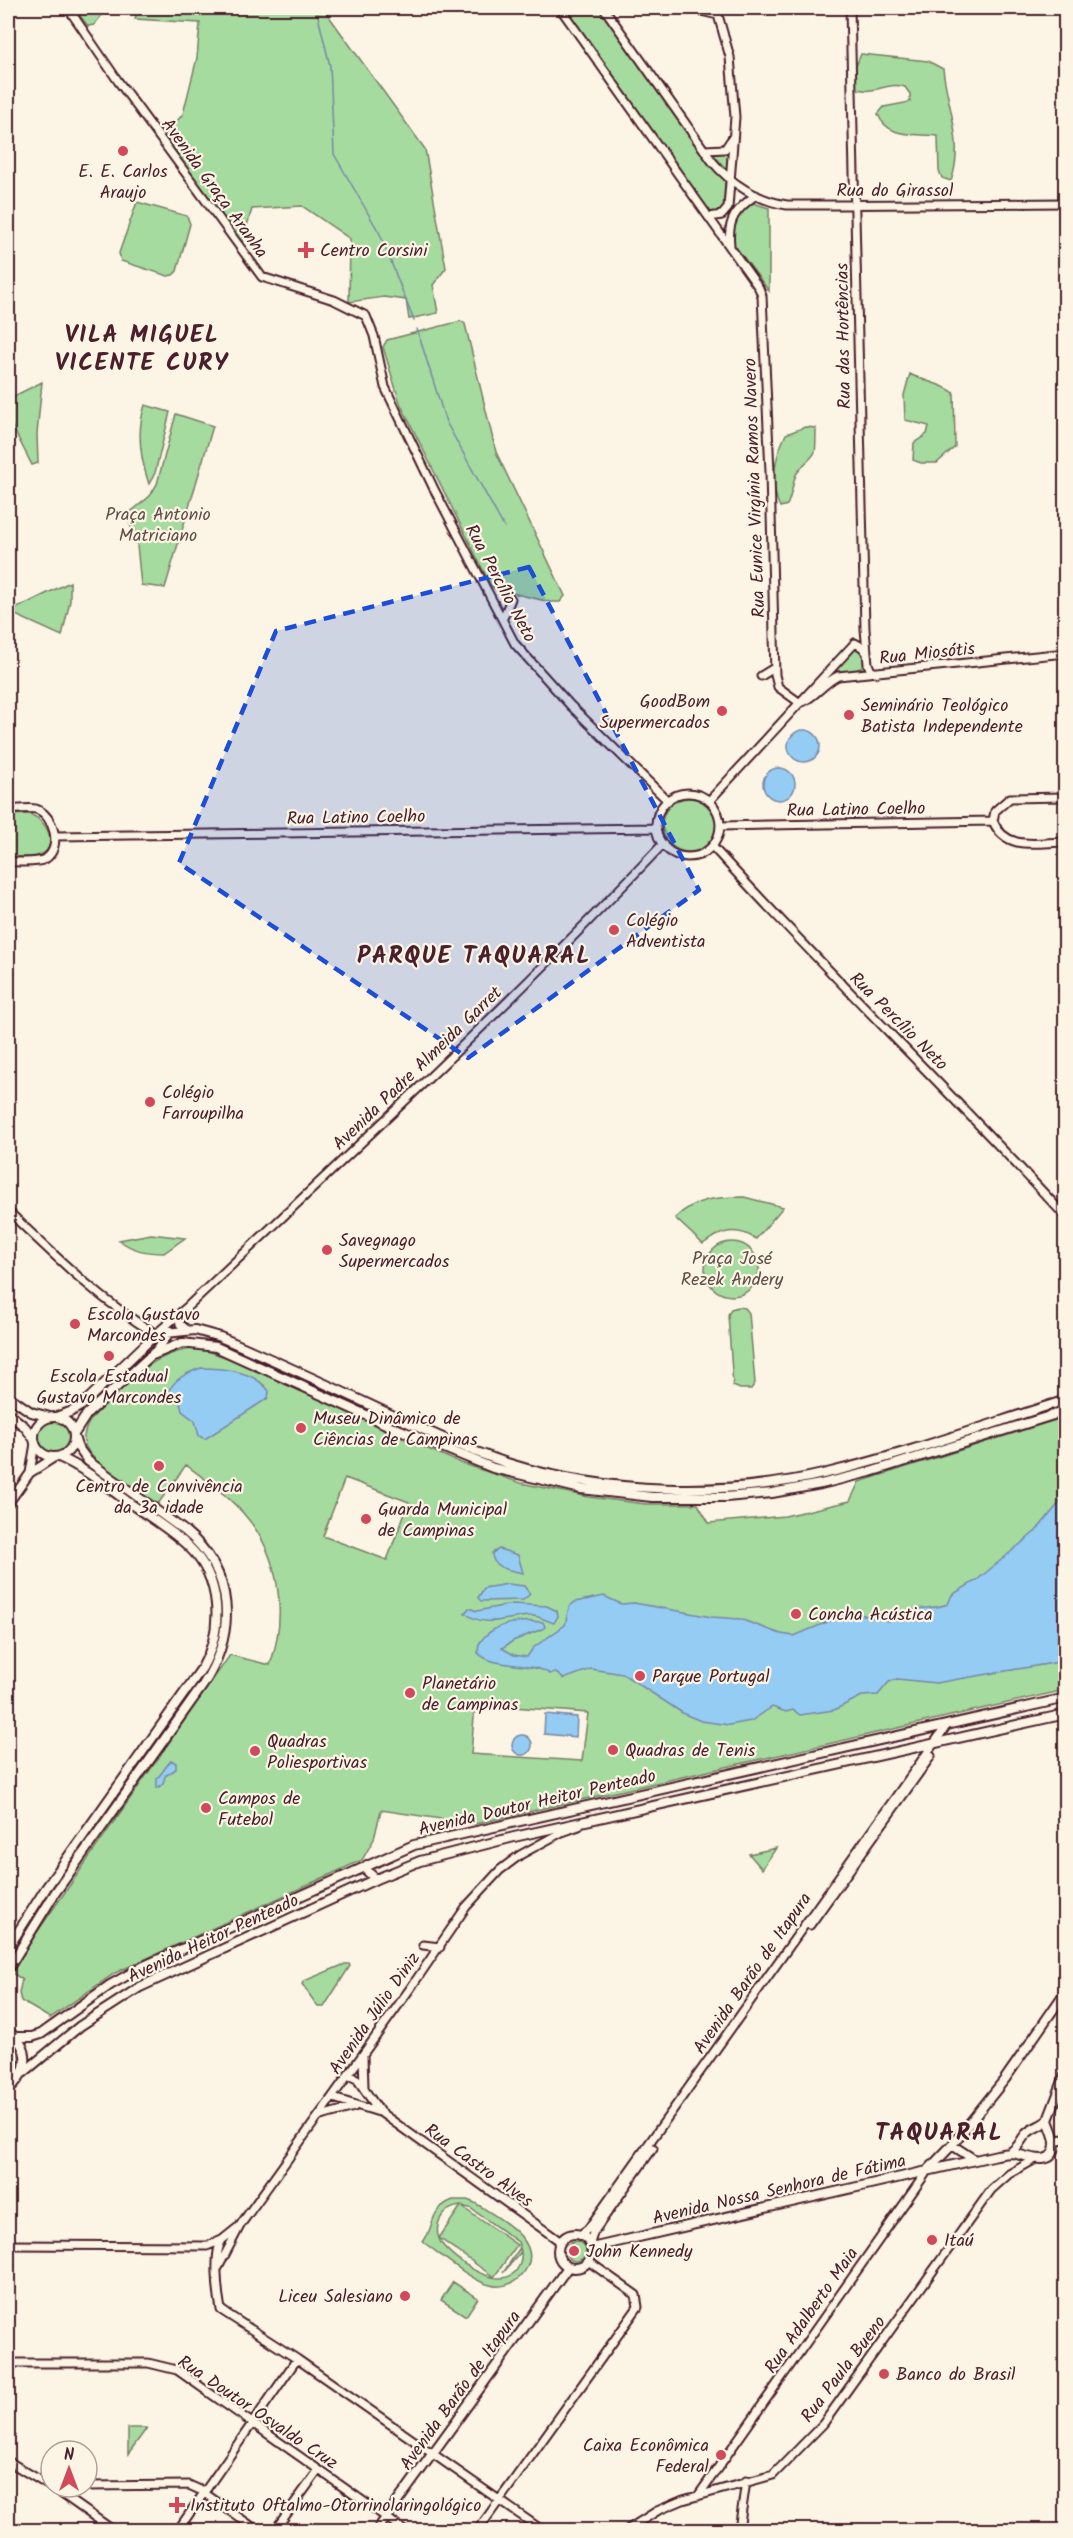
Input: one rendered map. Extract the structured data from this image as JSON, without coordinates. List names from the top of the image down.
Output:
{
  "streets": {
    "main road": [
      "Avenida Graça Aranha",
      "Rua do Girassol",
      "Rua das Hortências",
      "Rua Eunice Virgínia Ramos Navero",
      "Rua Percílio Neto",
      "Rua Miosótis",
      "Rua Latino Coelho",
      "Avenida Padre Almeida Garret",
      "Avenida Doutor Heitor Penteado",
      "Avenida Heitor Penteado",
      "Avenida Barão de Itapura",
      "Avenida Júlio Diniz",
      "Rua Castro Alves",
      "Avenida Nossa Senhora de Fátima",
      "Rua Adalberto Maia",
      "Rua Paula Bueno",
      "Rua Doutor Osvaldo Cruz"
    ]
  },
  "crossings": [
    ["Avenida Graça Aranha", "Rua Percílio Neto"],
    ["Rua do Girassol", "Rua das Hortências"],
    ["Rua Percílio Neto", "Rua Latino Coelho"],
    ["Rua Percílio Neto", "Avenida Padre Almeida Garret"],
    ["Rua Latino Coelho", "Avenida Padre Almeida Garret"],
    ["Avenida Doutor Heitor Penteado", "Avenida Heitor Penteado"],
    ["Avenida Doutor Heitor Penteado", "Avenida Barão de Itapura"],
    ["Avenida Doutor Heitor Penteado", "Avenida Júlio Diniz"],
    ["Avenida Barão de Itapura", "Rua Castro Alves"],
    ["Avenida Barão de Itapura", "Avenida Nossa Senhora de Fátima"],
    ["Avenida Barão de Itapura", "Rua Doutor Osvaldo Cruz"],
    ["Avenida Júlio Diniz", "Rua Castro Alves"],
    ["Rua Castro Alves", "Avenida Nossa Senhora de Fátima"],
    ["Avenida Nossa Senhora de Fátima", "Rua Adalberto Maia"],
    ["Rua Adalberto Maia", "Rua Paula Bueno"]
  ],
  "districts": ["VILA MIGUEL VICENTE CURY", "PARQUE TAQUARAL", "TAQUARAL"],
  "parks": ["Praça Antonio Matriciano", "Praça José Rezek Andery"],
  "places": {
    "other": [
      "E. E. Carlos Araujo",
      "GoodBom Supermercados",
      "Seminário Teológico Batista Independente",
      "Colégio Adventista",
      "Colégio Farroupilha",
      "Savegnago Supermercados",
      "Escola Gustavo Marcondes",
      "Escola Estadual Gustavo Marcondes",
      "Museu Dinâmico de Ciências de Campinas",
      "Centro de Convivência da 3a idade",
      "Guarda Municipal de Campinas",
      "Concha Acústica",
      "Parque Portugal",
      "Planetário de Campinas",
      "Quadras de Tenis",
      "Quadras Poliesportivas",
      "Campos de Futebol",
      "Itaú",
      "John Kennedy",
      "Liceu Salesiano",
      "Banco do Brasil",
      "Caixa Econômica Federal"
    ],
    "health": ["Centro Corsini", "Instituto Oftalmo-Otorrinolaringológico"]
  },
  "north": "top"
}
